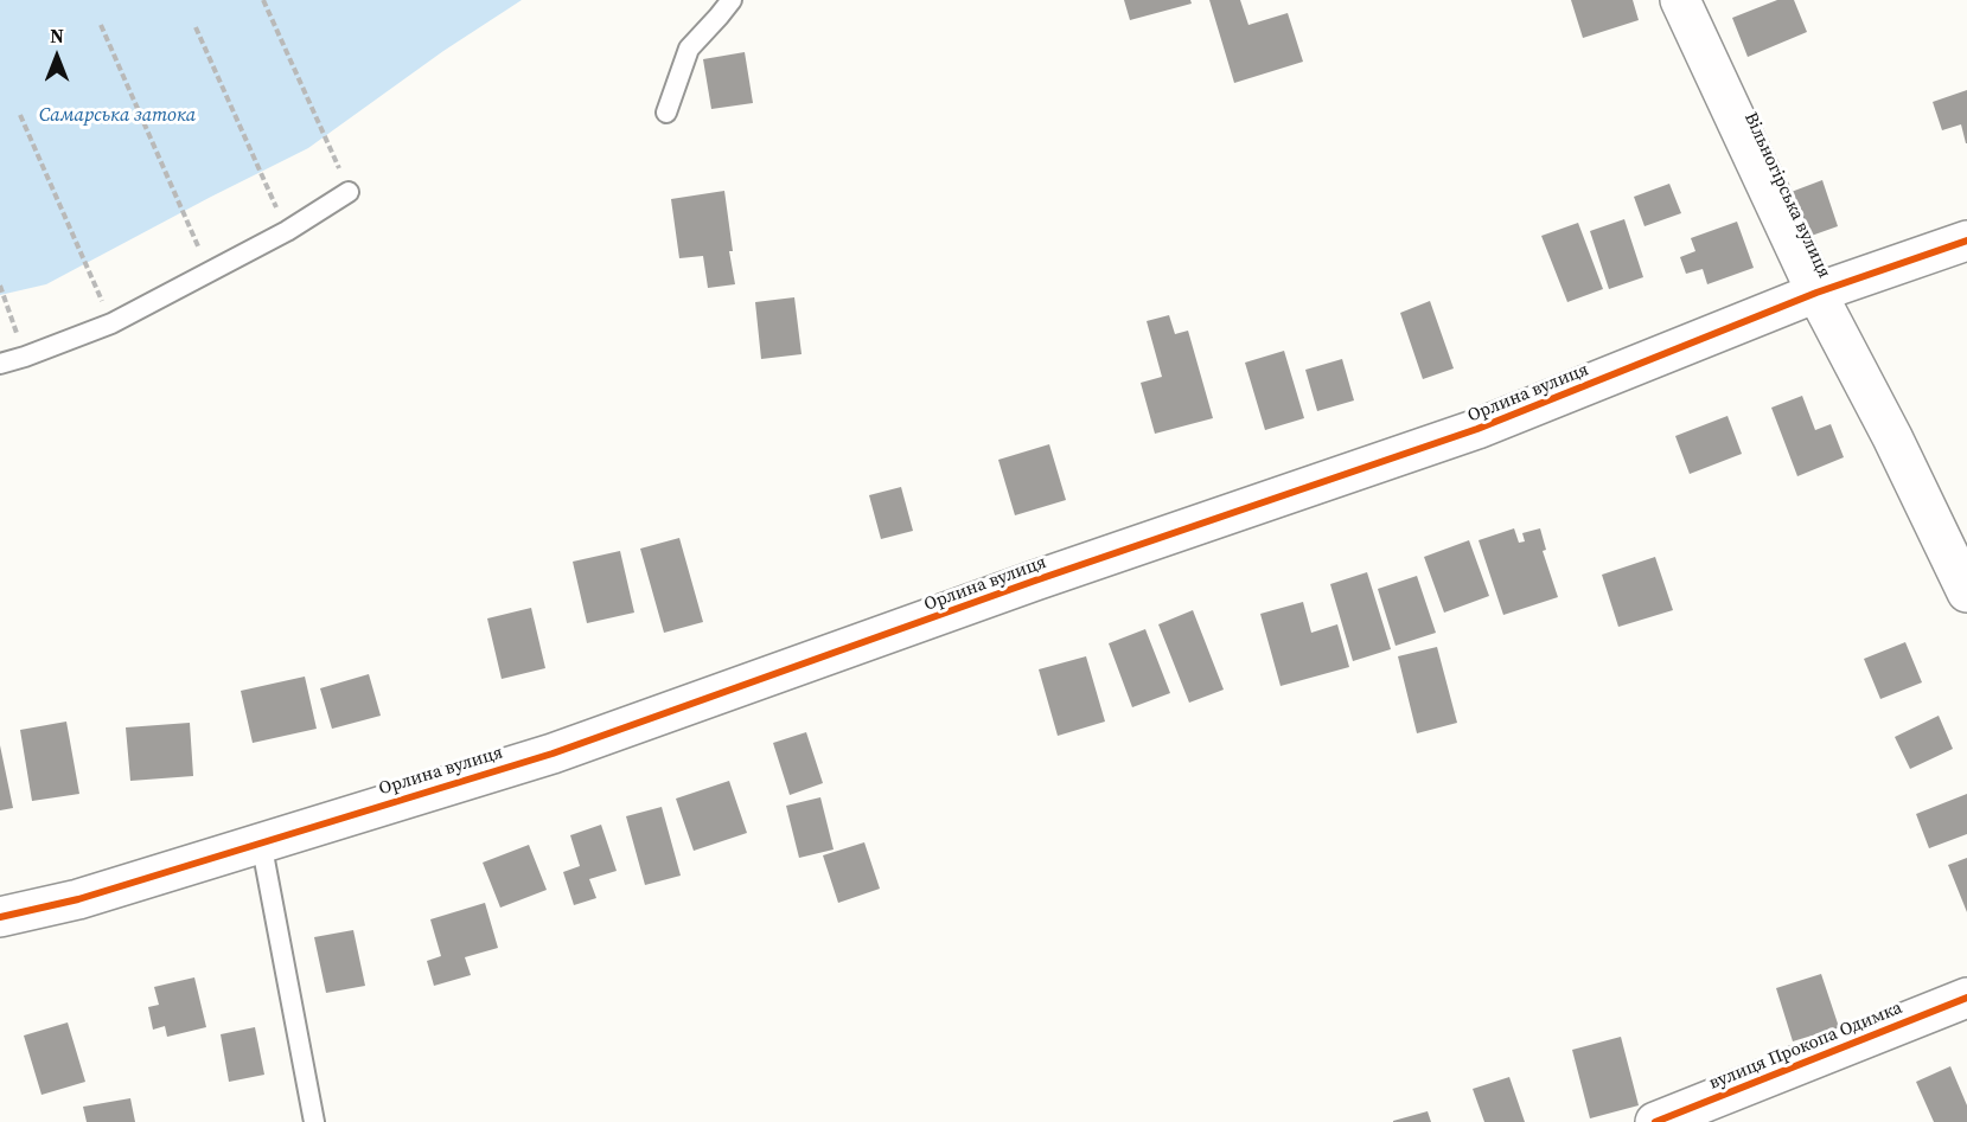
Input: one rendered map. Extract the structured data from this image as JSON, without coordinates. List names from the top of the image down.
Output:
{
  "streets": {
    "street": ["Вільногірська вулиця", "Орлина вулиця", "вулиця Прокопа Одимка"]
  },
  "crossings": [
    ["Вільногірська вулиця", "Орлина вулиця"]
  ],
  "water": ["Самарська затока"],
  "north": "top"
}
